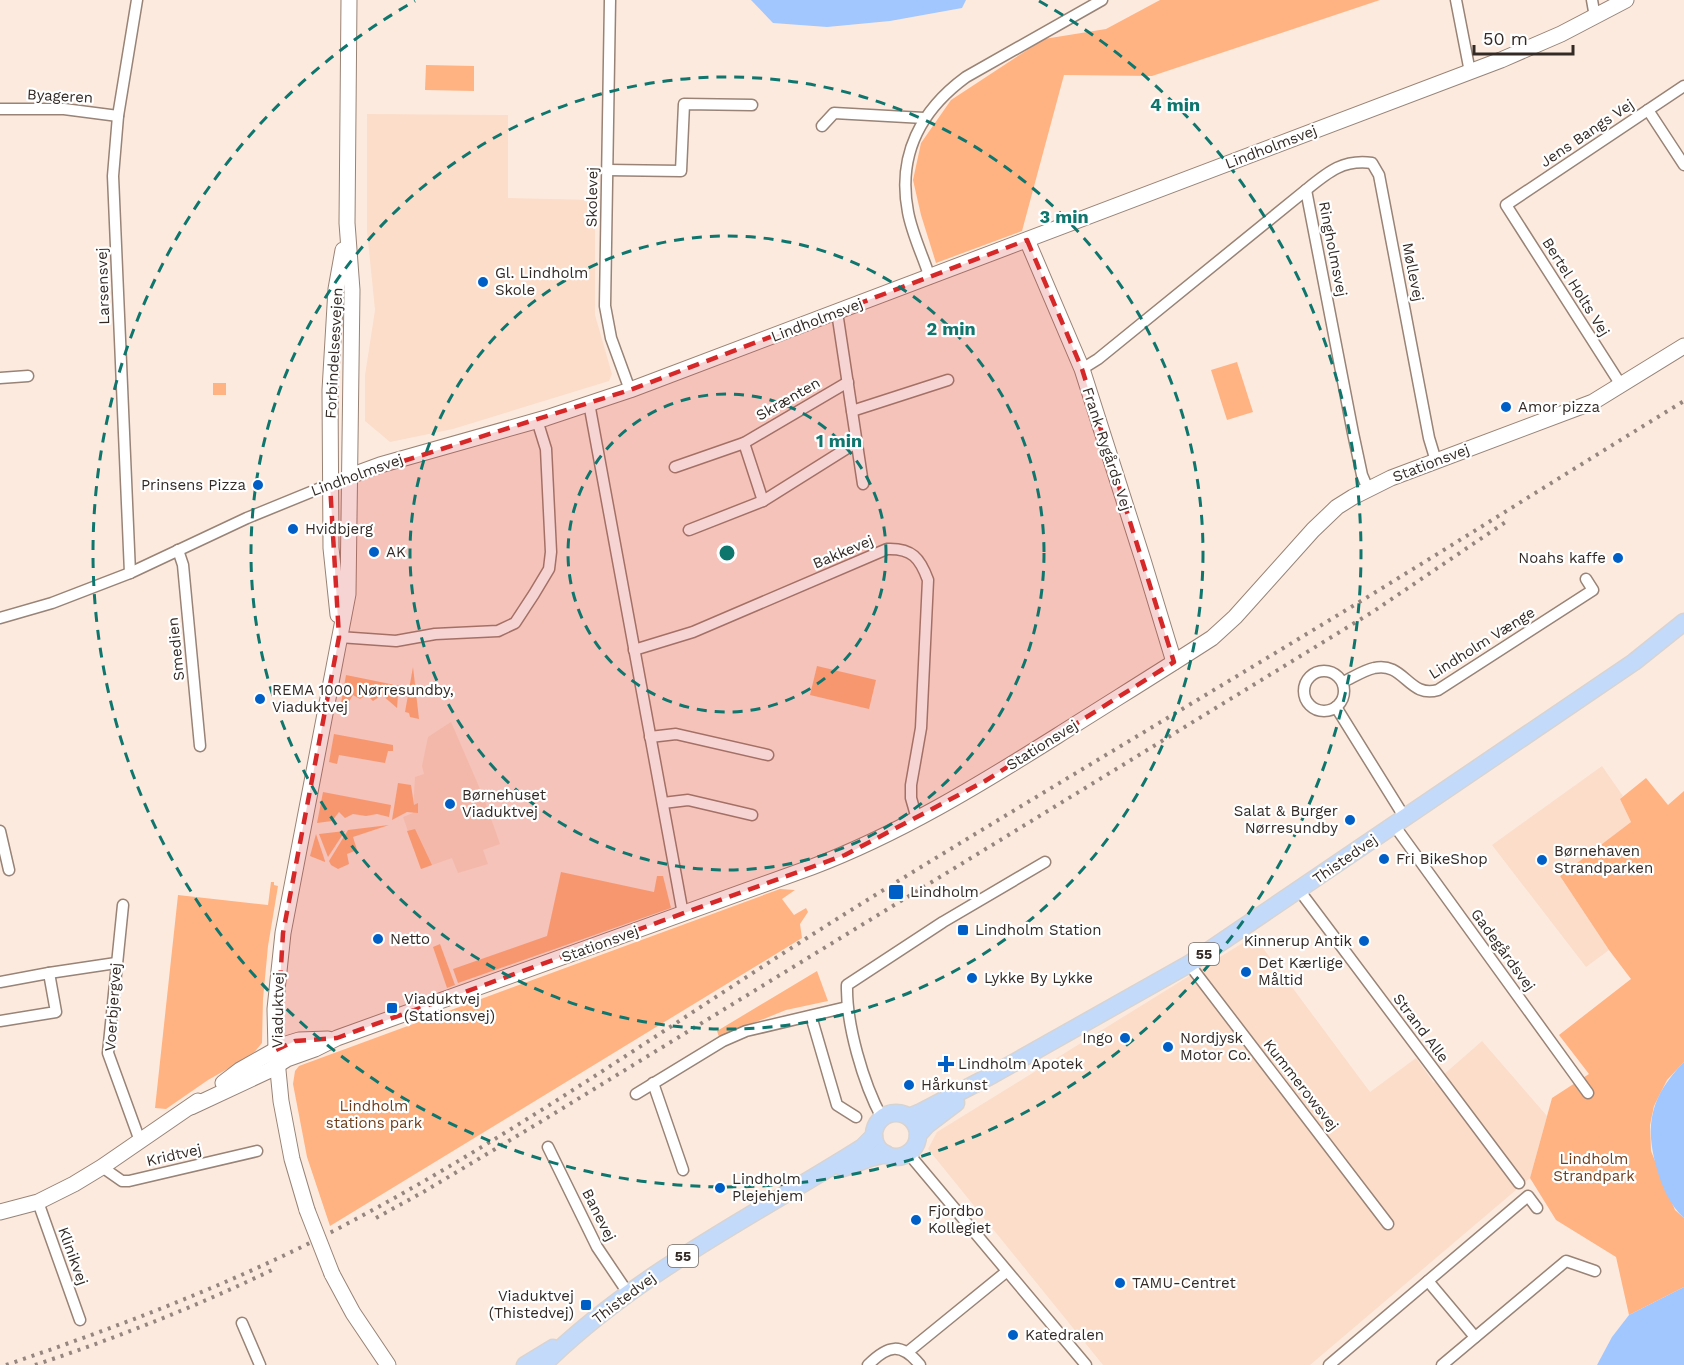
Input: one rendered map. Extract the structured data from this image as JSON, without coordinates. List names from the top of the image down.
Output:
{
  "streets": {
    "main road": ["Thistedvej", "55"],
    "street": [
      "Byageren",
      "Jens Bangs Vej",
      "Lindholmsvej",
      "Skolevej",
      "Ringholmsvej",
      "Møllevej",
      "Larsensvej",
      "Bertel Holts Vej",
      "Forbindelsesvejen",
      "Skrænten",
      "Frank Rygårds Vej",
      "Stationsvej",
      "Bakkevej",
      "Lindholm Vænge",
      "Smedien",
      "Gadegårdsvej",
      "Voerbjergvej",
      "Viaduktvej",
      "Strand Alle",
      "Kummerowsvej",
      "Kridtvej",
      "Banevej",
      "Klinikvej"
    ]
  },
  "crossings": [
    ["Byageren", "Larsensvej"],
    ["Jens Bangs Vej", "Bertel Holts Vej"],
    ["Lindholmsvej", "Skolevej"],
    ["Lindholmsvej", "Larsensvej"],
    ["Lindholmsvej", "Forbindelsesvejen"],
    ["Lindholmsvej", "Frank Rygårds Vej"],
    ["Lindholmsvej", "Smedien"],
    ["Lindholmsvej", "Viaduktvej"],
    ["Ringholmsvej", "Møllevej"],
    ["Ringholmsvej", "Frank Rygårds Vej"],
    ["Ringholmsvej", "Stationsvej"],
    ["Møllevej", "Stationsvej"],
    ["Bertel Holts Vej", "Stationsvej"],
    ["Forbindelsesvejen", "Viaduktvej"],
    ["Frank Rygårds Vej", "Stationsvej"],
    ["Stationsvej", "Bakkevej"],
    ["Stationsvej", "Viaduktvej"],
    ["Lindholm Vænge", "Gadegårdsvej"],
    ["Thistedvej", "Gadegårdsvej"],
    ["Thistedvej", "55"],
    ["Thistedvej", "Strand Alle"],
    ["Thistedvej", "Kummerowsvej"],
    ["Thistedvej", "Banevej"]
  ],
  "parks": ["Lindholm stations park", "Lindholm Strandpark"],
  "places": {
    "other": [
      "Gl. Lindholm Skole",
      "Amor pizza",
      "Prinsens Pizza",
      "Hvidbjerg",
      "AK",
      "Noahs kaffe",
      "REMA 1000 Nørresundby, Viaduktvej",
      "Børnehuset Viaduktvej",
      "Salat & Burger Nørresundby",
      "Fri BikeShop",
      "Børnehaven Strandparken",
      "Netto",
      "Kinnerup Antik",
      "Det Kærlige Måltid",
      "Lykke By Lykke",
      "Ingo",
      "Nordjysk Motor Co.",
      "Hårkunst",
      "Lindholm Plejehjem",
      "Fjordbo Kollegiet",
      "TAMU-Centret",
      "Katedralen"
    ],
    "transit": [
      "Lindholm",
      "Lindholm Station",
      "Viaduktvej (Stationsvej)",
      "Viaduktvej (Thistedvej)"
    ],
    "health": ["Lindholm Apotek"]
  },
  "scale_bar": "50 m",
  "rings": [
    "4 min",
    "3 min",
    "2 min",
    "1 min"
  ]
}
